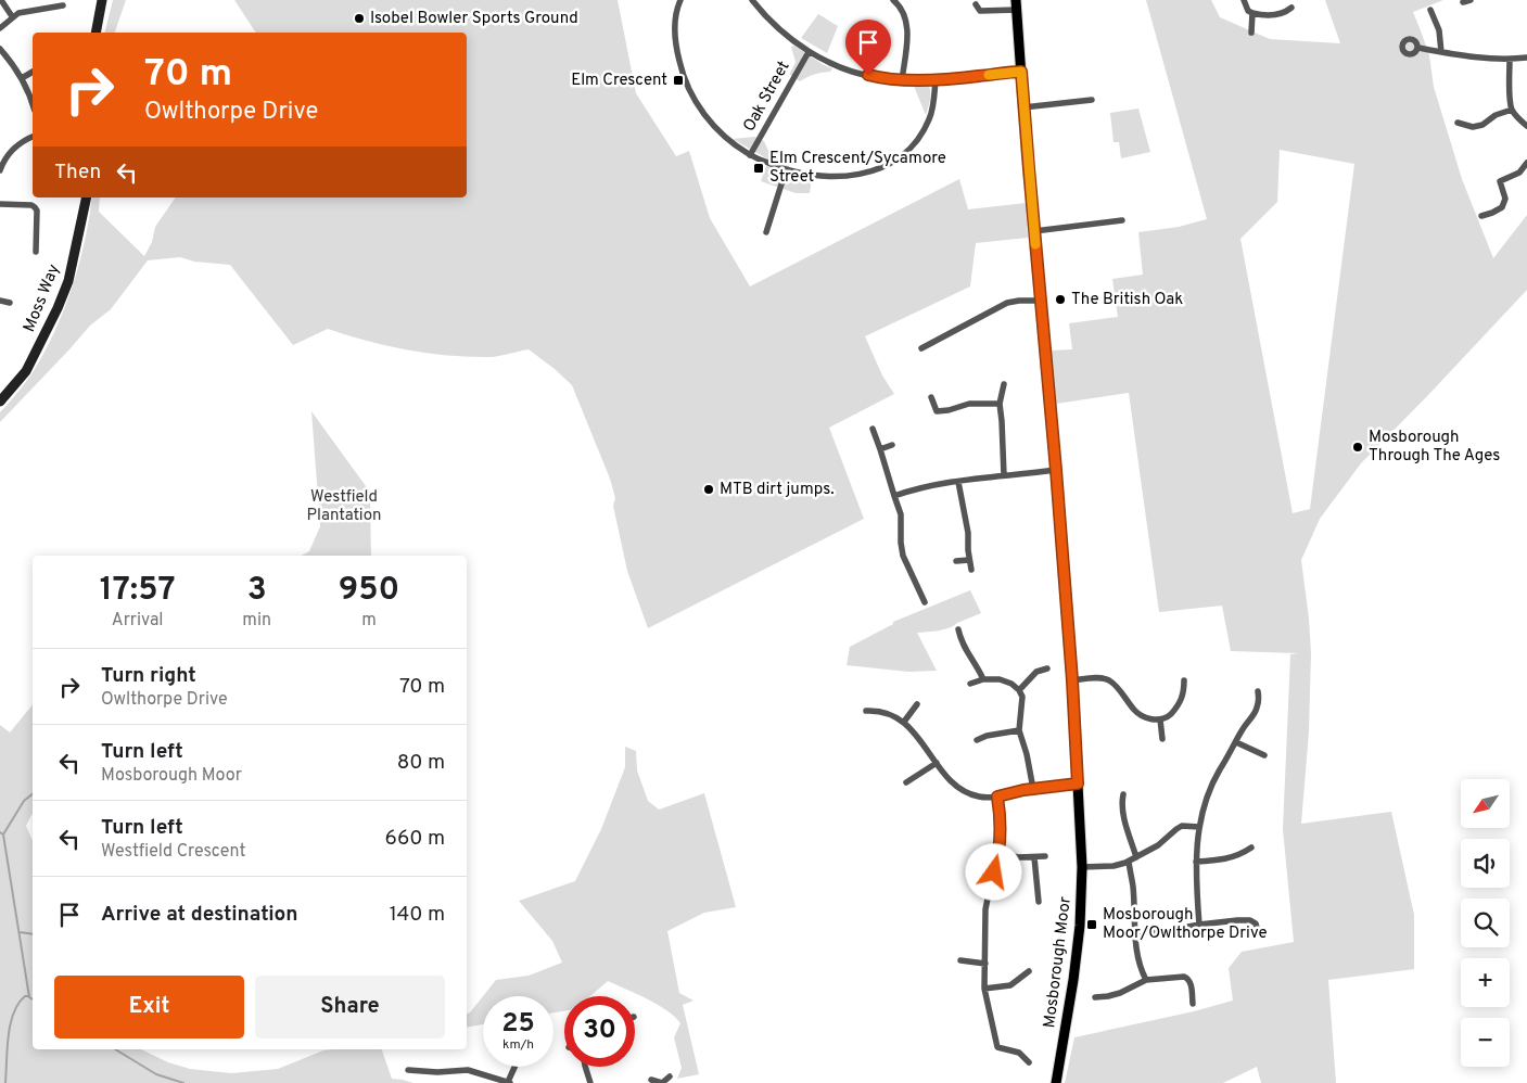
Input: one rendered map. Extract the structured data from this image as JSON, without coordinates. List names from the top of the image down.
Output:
{
  "streets": {
    "main road": ["Mosborough Moor"],
    "street": ["Oak Street", "Moss Way"]
  },
  "parks": ["Westfield Plantation"],
  "places": {
    "other": [
      "Isobel Bowler Sports Ground",
      "The British Oak",
      "Mosborough Through The Ages",
      "MTB dirt jumps."
    ],
    "transit": ["Elm Crescent", "Elm Crescent/Sycamore Street", "Mosborough Moor/Owlthorpe Drive"]
  },
  "north": "bottom left",
  "page": {
    "turn": ["70 m", "Owlthorpe Drive"],
    "then": "Then",
    "eta": [
      "17:57",
      "Arrival",
      "3",
      "min",
      "950",
      "m"
    ],
    "list": [
      {
        "name": "Turn right",
        "note": "Owlthorpe Drive",
        "value": "70 m"
      },
      {
        "name": "Turn left",
        "note": "Mosborough Moor",
        "value": "80 m"
      },
      {
        "name": "Turn left",
        "note": "Westfield Crescent",
        "value": "660 m"
      },
      {
        "name": "Arrive at destination",
        "value": "140 m"
      }
    ],
    "map_buttons": ["+", "−"],
    "buttons": ["Exit", "Share"],
    "speed": "25 km/h",
    "limit": "30"
  }
}
